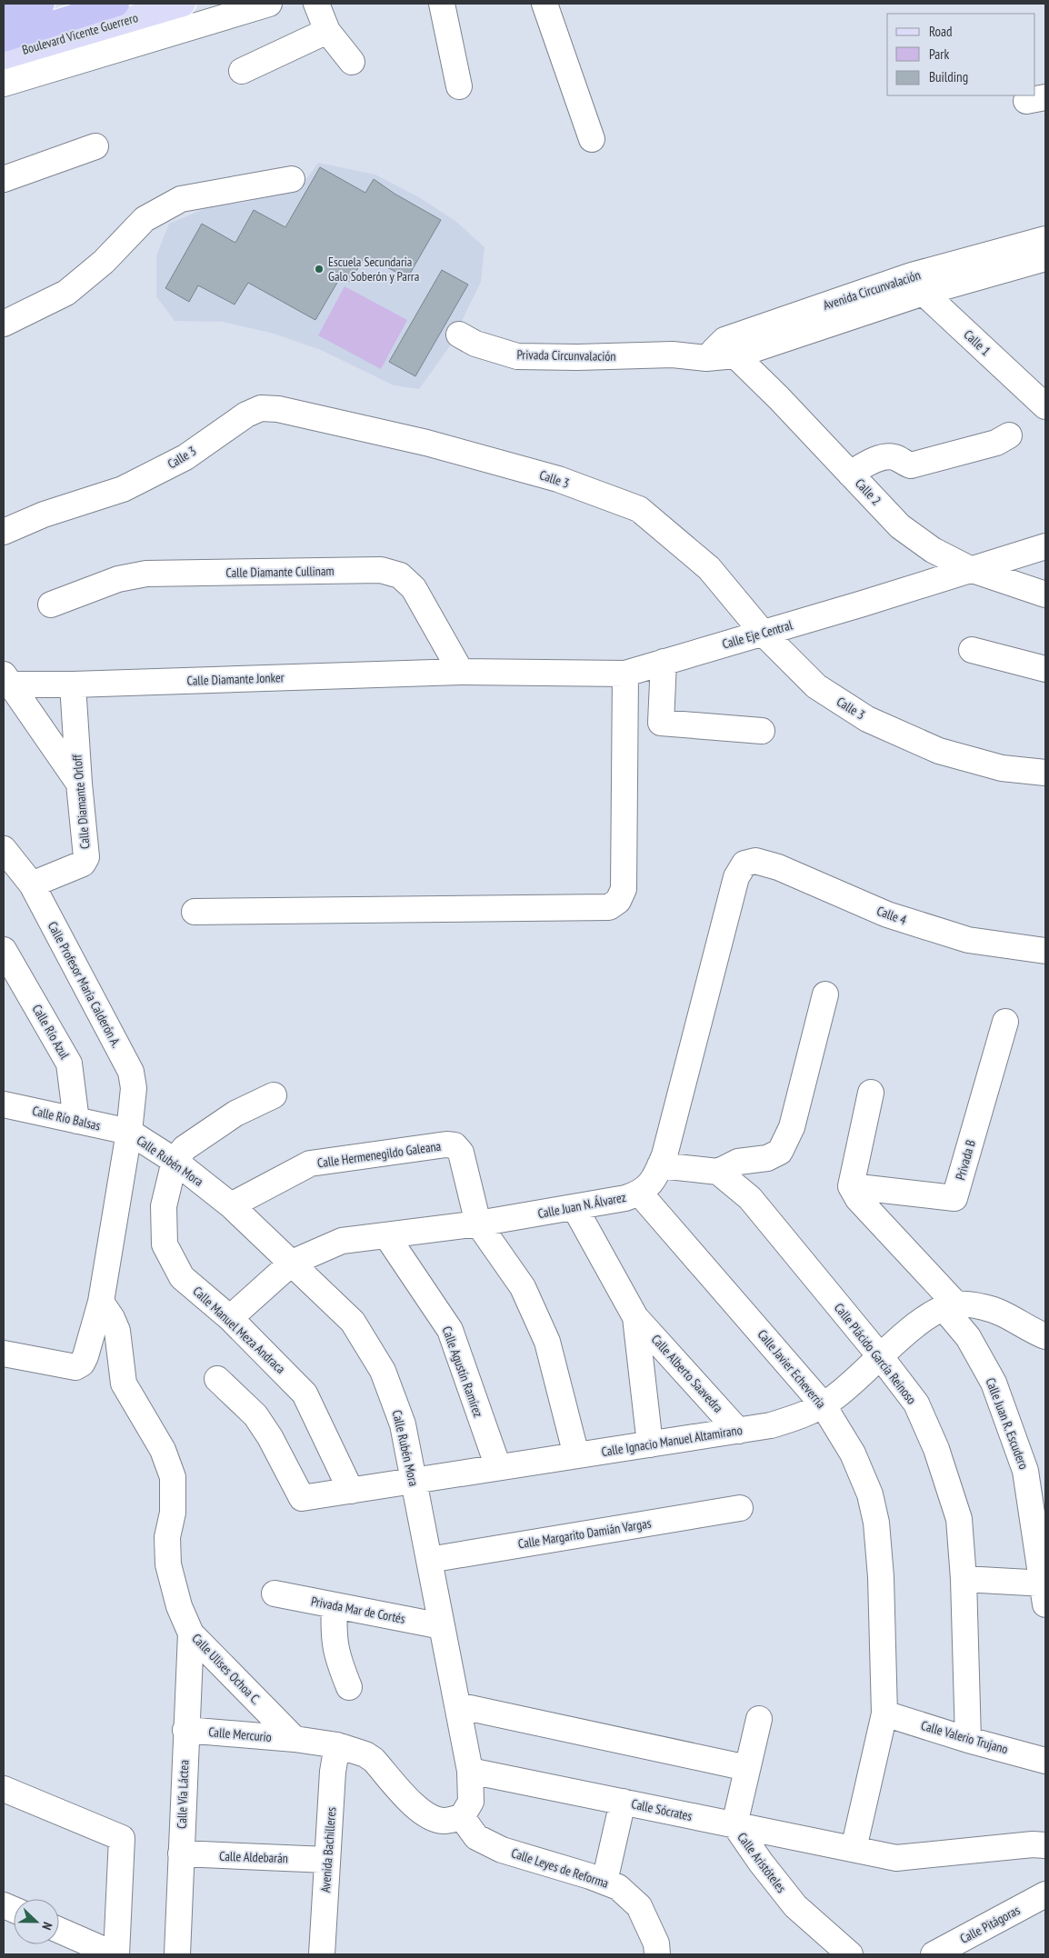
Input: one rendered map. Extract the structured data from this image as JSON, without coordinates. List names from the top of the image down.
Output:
{
  "streets": {
    "highway": ["Boulevard Vicente Guerrero"],
    "street": [
      "Avenida Circunvalación",
      "Calle 1",
      "Privada Circunvalación",
      "Calle 3",
      "Calle 2",
      "Calle Diamante Cullinam",
      "Calle Eje Central",
      "Calle Diamante Jonker",
      "Calle Diamante Orloff",
      "Calle 4",
      "Calle Profesor María Calderón A.",
      "Calle Río Azul",
      "Calle Río Balsas",
      "Calle Hermenegildo Galeana",
      "Privada B",
      "Calle Rubén Mora",
      "Calle Juan N. Álvarez",
      "Calle Manuel Meza Andraca",
      "Calle Plácido García Reinoso",
      "Calle Javier Echeverria",
      "Calle Agustín Ramírez",
      "Calle Alberto Saavedra",
      "Calle Juan R. Escudero",
      "Calle Ignacio Manuel Altamirano",
      "Calle Margarito Damián Vargas",
      "Privada Mar de Cortés",
      "Calle Ulises Ochoa C.",
      "Calle Mercurio",
      "Calle Valerio Trujano",
      "Calle Vía Láctea",
      "Calle Sócrates",
      "Avenida Bachilleres",
      "Calle Aldebarán",
      "Calle Aristóteles",
      "Calle Leyes de Reforma",
      "Calle Pitágoras"
    ]
  },
  "crossings": [
    ["Avenida Circunvalación", "Calle 1"],
    ["Avenida Circunvalación", "Privada Circunvalación"],
    ["Avenida Circunvalación", "Calle 2"],
    ["Calle 3", "Calle Eje Central"],
    ["Calle 2", "Calle Eje Central"],
    ["Calle Diamante Cullinam", "Calle Eje Central"],
    ["Calle Diamante Cullinam", "Calle Diamante Jonker"],
    ["Calle Eje Central", "Calle Diamante Jonker"],
    ["Calle Diamante Jonker", "Calle Diamante Orloff"],
    ["Calle Diamante Orloff", "Calle Profesor María Calderón A."],
    ["Calle 4", "Calle Juan N. Álvarez"],
    ["Calle Profesor María Calderón A.", "Calle Río Balsas"],
    ["Calle Profesor María Calderón A.", "Calle Rubén Mora"],
    ["Calle Profesor María Calderón A.", "Calle Ulises Ochoa C."],
    ["Calle Río Azul", "Calle Río Balsas"],
    ["Calle Río Balsas", "Calle Rubén Mora"],
    ["Calle Hermenegildo Galeana", "Calle Rubén Mora"],
    ["Calle Hermenegildo Galeana", "Calle Juan N. Álvarez"],
    ["Calle Rubén Mora", "Calle Juan N. Álvarez"],
    ["Calle Rubén Mora", "Calle Manuel Meza Andraca"],
    ["Calle Rubén Mora", "Calle Ignacio Manuel Altamirano"],
    ["Calle Rubén Mora", "Calle Margarito Damián Vargas"],
    ["Calle Rubén Mora", "Privada Mar de Cortés"],
    ["Calle Rubén Mora", "Calle Sócrates"],
    ["Calle Rubén Mora", "Calle Leyes de Reforma"],
    ["Calle Juan N. Álvarez", "Calle Manuel Meza Andraca"],
    ["Calle Juan N. Álvarez", "Calle Javier Echeverria"],
    ["Calle Juan N. Álvarez", "Calle Agustín Ramírez"],
    ["Calle Juan N. Álvarez", "Calle Alberto Saavedra"],
    ["Calle Manuel Meza Andraca", "Calle Ignacio Manuel Altamirano"],
    ["Calle Plácido García Reinoso", "Calle Ignacio Manuel Altamirano"],
    ["Calle Plácido García Reinoso", "Calle Valerio Trujano"],
    ["Calle Javier Echeverria", "Calle Ignacio Manuel Altamirano"],
    ["Calle Javier Echeverria", "Calle Valerio Trujano"],
    ["Calle Agustín Ramírez", "Calle Ignacio Manuel Altamirano"],
    ["Calle Alberto Saavedra", "Calle Ignacio Manuel Altamirano"],
    ["Calle Juan R. Escudero", "Calle Ignacio Manuel Altamirano"],
    ["Calle Ulises Ochoa C.", "Calle Mercurio"],
    ["Calle Ulises Ochoa C.", "Calle Vía Láctea"],
    ["Calle Mercurio", "Calle Vía Láctea"],
    ["Calle Vía Láctea", "Calle Aldebarán"],
    ["Calle Sócrates", "Calle Aristóteles"],
    ["Avenida Bachilleres", "Calle Aldebarán"]
  ],
  "places": ["Escuela Secundaria Galo Soberón y Parra"],
  "legend": ["Road", "Park", "Building"],
  "north": "right"
}
